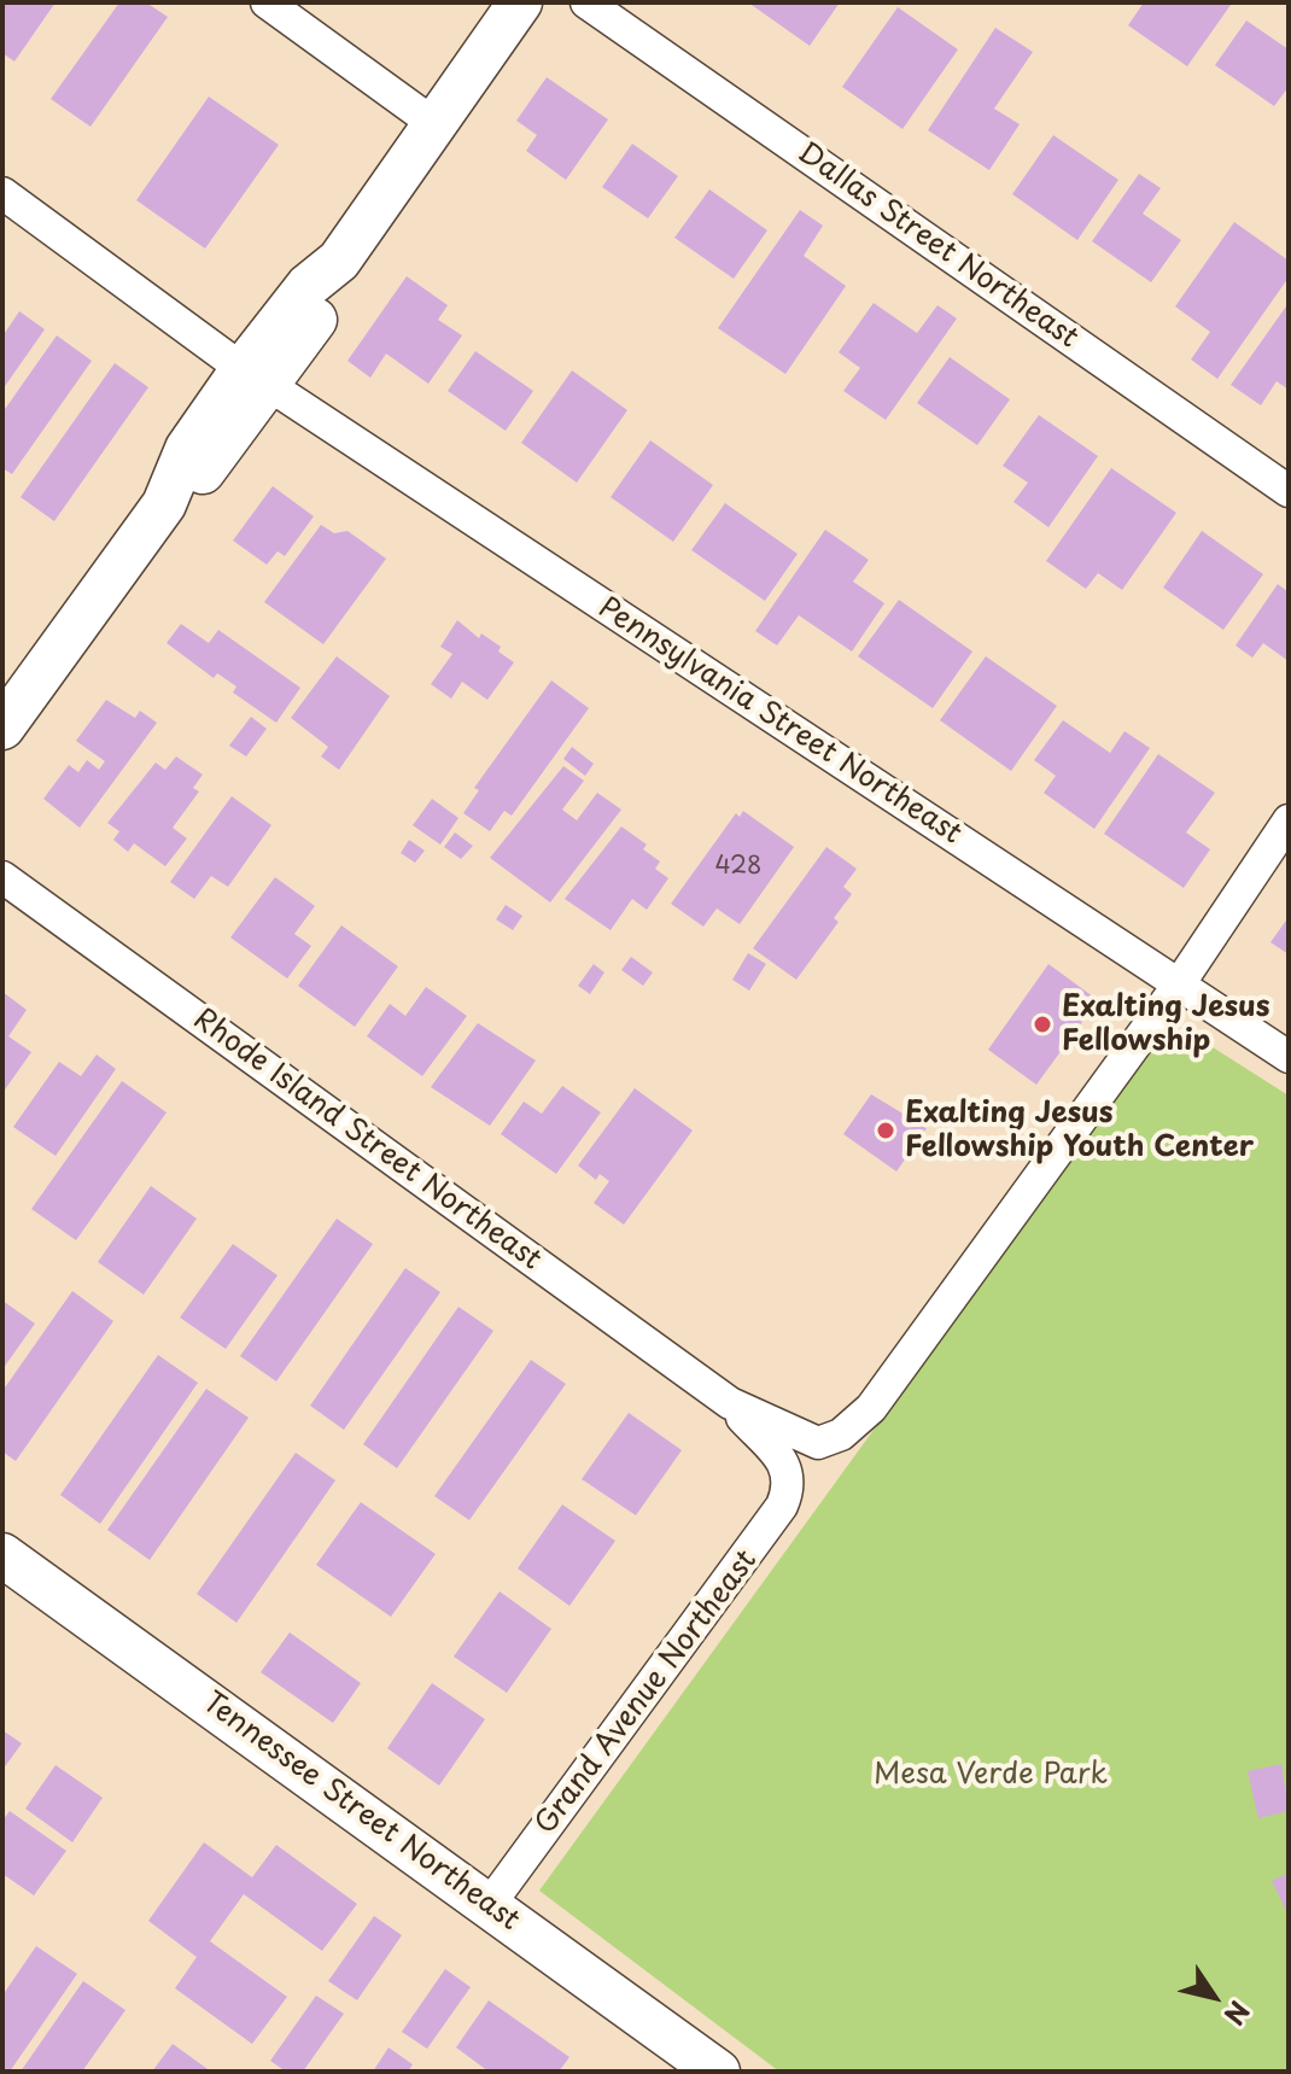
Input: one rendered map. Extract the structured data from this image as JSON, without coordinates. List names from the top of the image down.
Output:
{
  "streets": {
    "street": [
      "Dallas Street Northeast",
      "Pennsylvania Street Northeast",
      "Rhode Island Street Northeast",
      "Grand Avenue Northeast",
      "Tennessee Street Northeast"
    ]
  },
  "crossings": [
    ["Pennsylvania Street Northeast", "Rhode Island Street Northeast"],
    ["Rhode Island Street Northeast", "Grand Avenue Northeast"],
    ["Grand Avenue Northeast", "Tennessee Street Northeast"]
  ],
  "parks": ["Mesa Verde Park"],
  "places": ["Exalting Jesus Fellowship", "Exalting Jesus Fellowship Youth Center"],
  "house_numbers": ["428"],
  "north": "bottom right"
}
